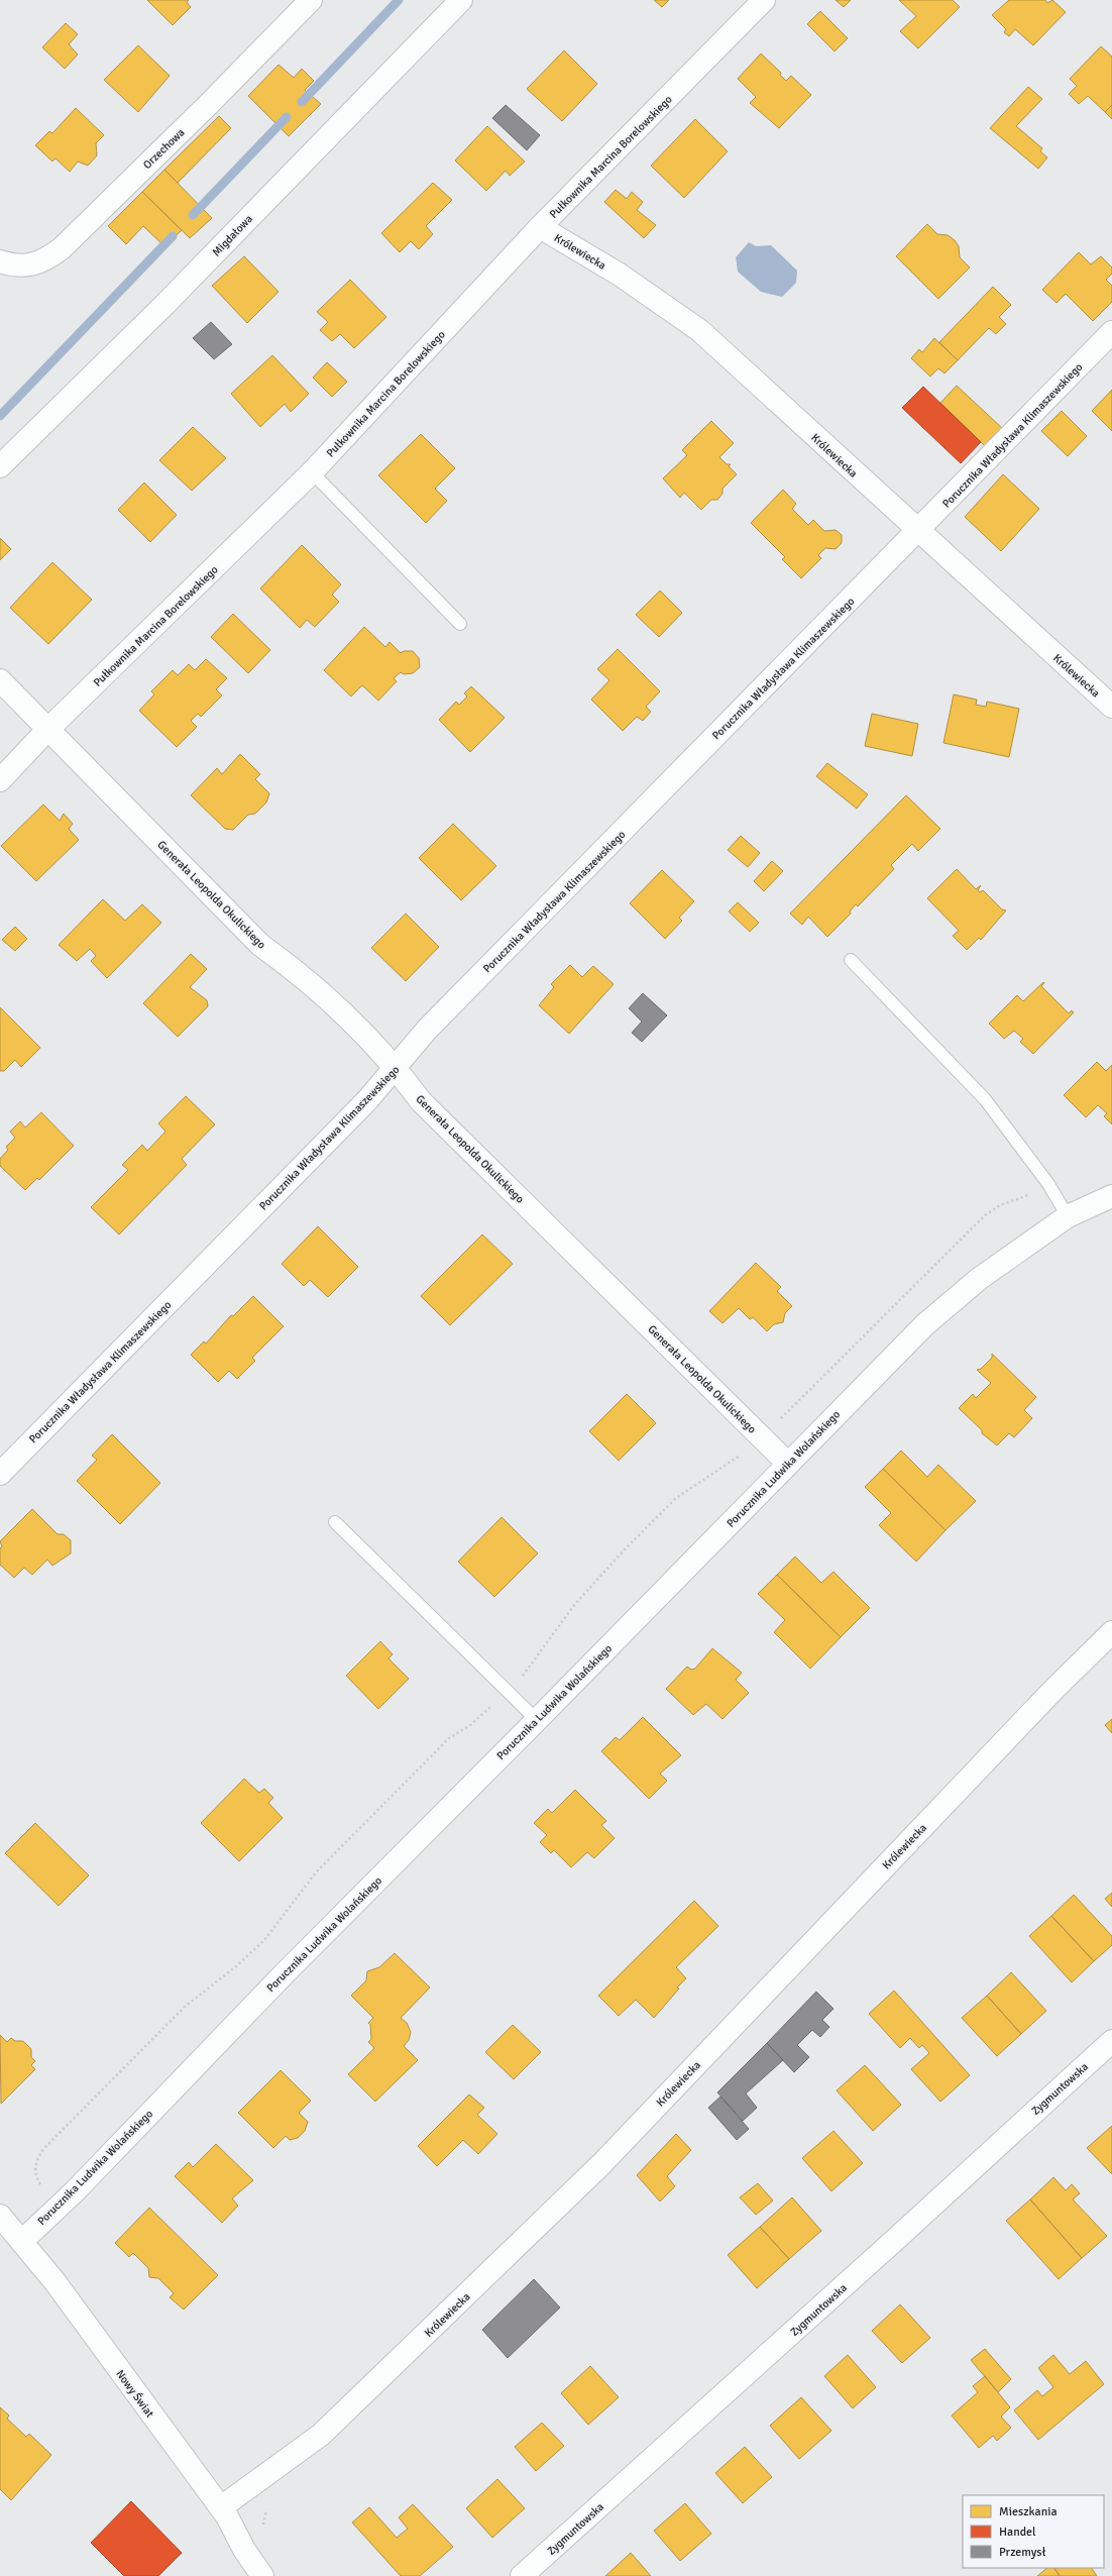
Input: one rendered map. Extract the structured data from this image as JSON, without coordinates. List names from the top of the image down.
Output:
{
  "streets": {
    "street": [
      "Orzechowa",
      "Pułkownika Marcina Borelowskiego",
      "Migdałowa",
      "Królewiecka",
      "Porucznika Władysława Klimaszewskiego",
      "Generała Leopolda Okulickiego",
      "Porucznika Ludwika Wolańskiego",
      "Zygmuntowska",
      "Nowy Świat"
    ]
  },
  "crossings": [
    ["Pułkownika Marcina Borelowskiego", "Królewiecka"],
    ["Pułkownika Marcina Borelowskiego", "Generała Leopolda Okulickiego"],
    ["Królewiecka", "Porucznika Władysława Klimaszewskiego"],
    ["Królewiecka", "Nowy Świat"],
    ["Porucznika Władysława Klimaszewskiego", "Generała Leopolda Okulickiego"],
    ["Generała Leopolda Okulickiego", "Porucznika Ludwika Wolańskiego"],
    ["Porucznika Ludwika Wolańskiego", "Nowy Świat"]
  ],
  "legend": ["Mieszkania", "Handel", "Przemysł"]
}
